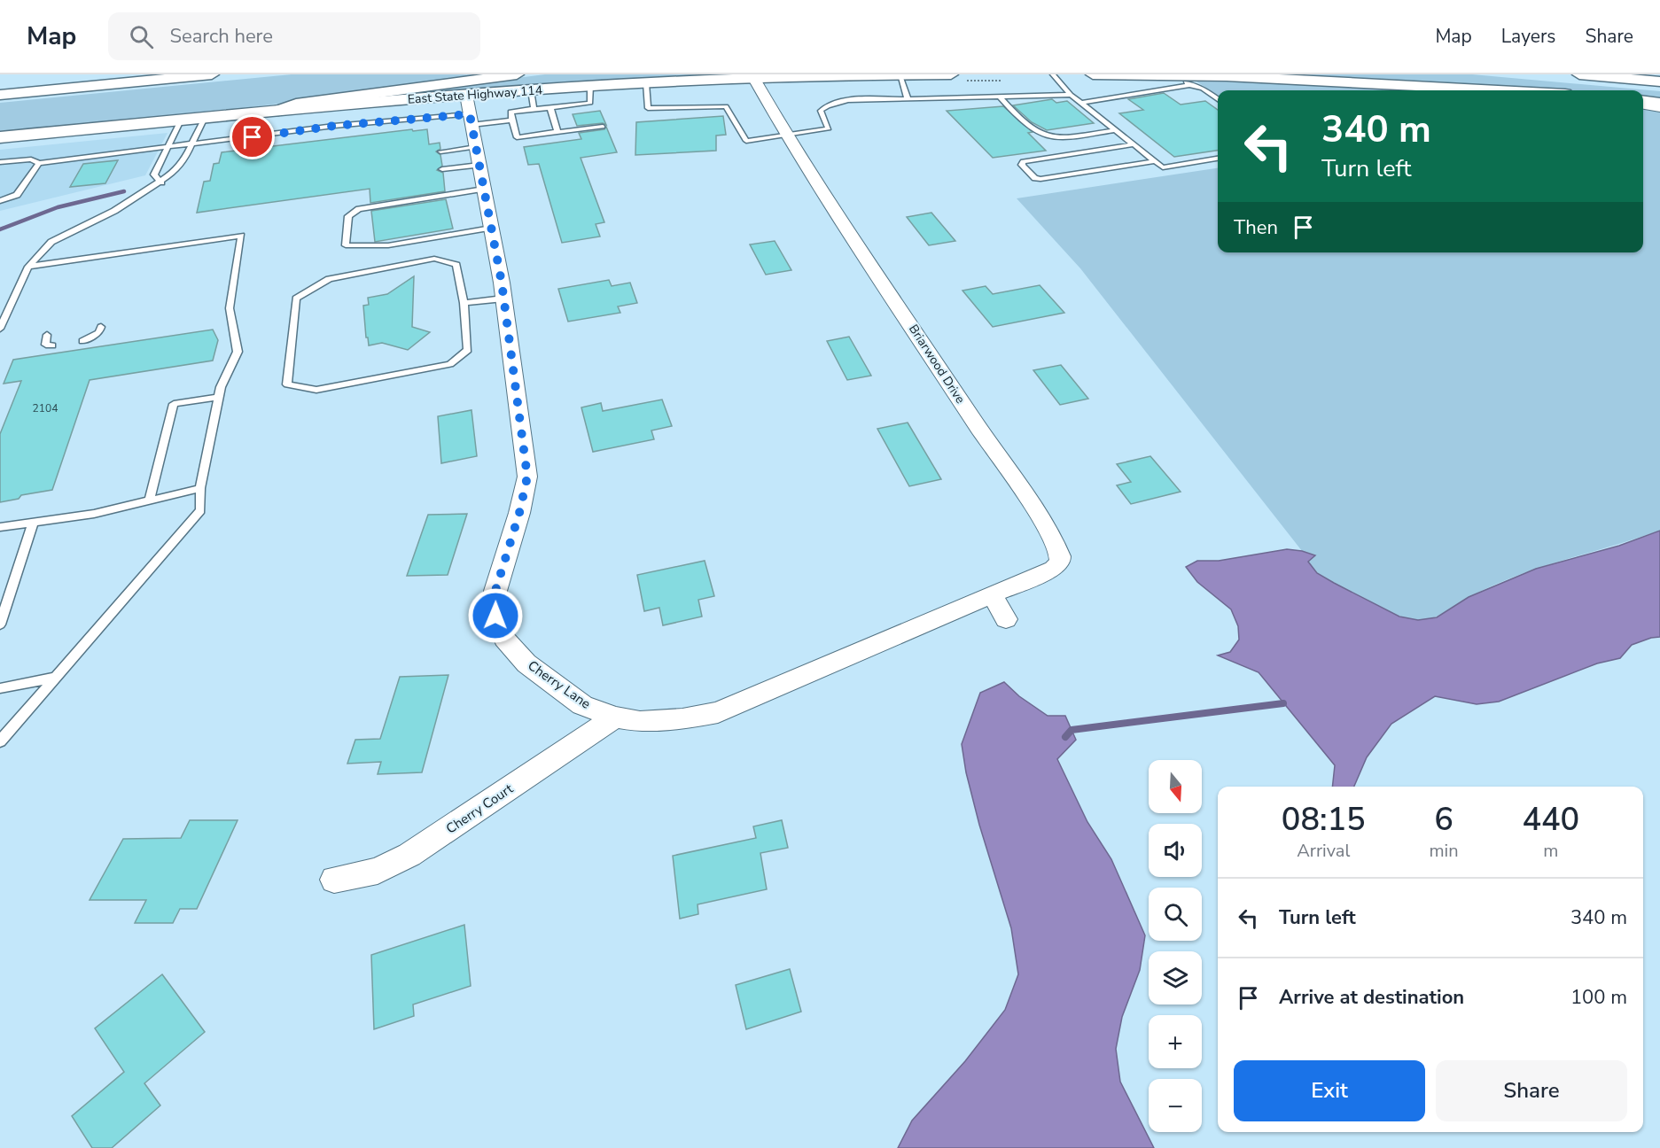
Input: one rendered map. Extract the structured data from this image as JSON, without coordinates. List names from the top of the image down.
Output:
{
  "streets": {
    "main road": ["East State Highway 114"],
    "street": ["Briarwood Drive", "Cherry Lane", "Cherry Court"]
  },
  "crossings": [
    ["East State Highway 114", "Briarwood Drive"],
    ["East State Highway 114", "Cherry Lane"],
    ["Briarwood Drive", "Cherry Lane"],
    ["Cherry Lane", "Cherry Court"]
  ],
  "house_numbers": ["2104"],
  "north": "bottom",
  "page": {
    "header": "Map",
    "search": "Search here",
    "nav": ["Map", "Layers", "Share"],
    "turn": ["340 m", "Turn left"],
    "then": "Then",
    "map_buttons": ["+", "−"],
    "eta": [
      "08:15",
      "Arrival",
      "6",
      "min",
      "440",
      "m"
    ],
    "list": [
      {
        "name": "Turn left",
        "value": "340 m"
      },
      {
        "name": "Arrive at destination",
        "value": "100 m"
      }
    ],
    "buttons": ["Exit", "Share"]
  }
}
